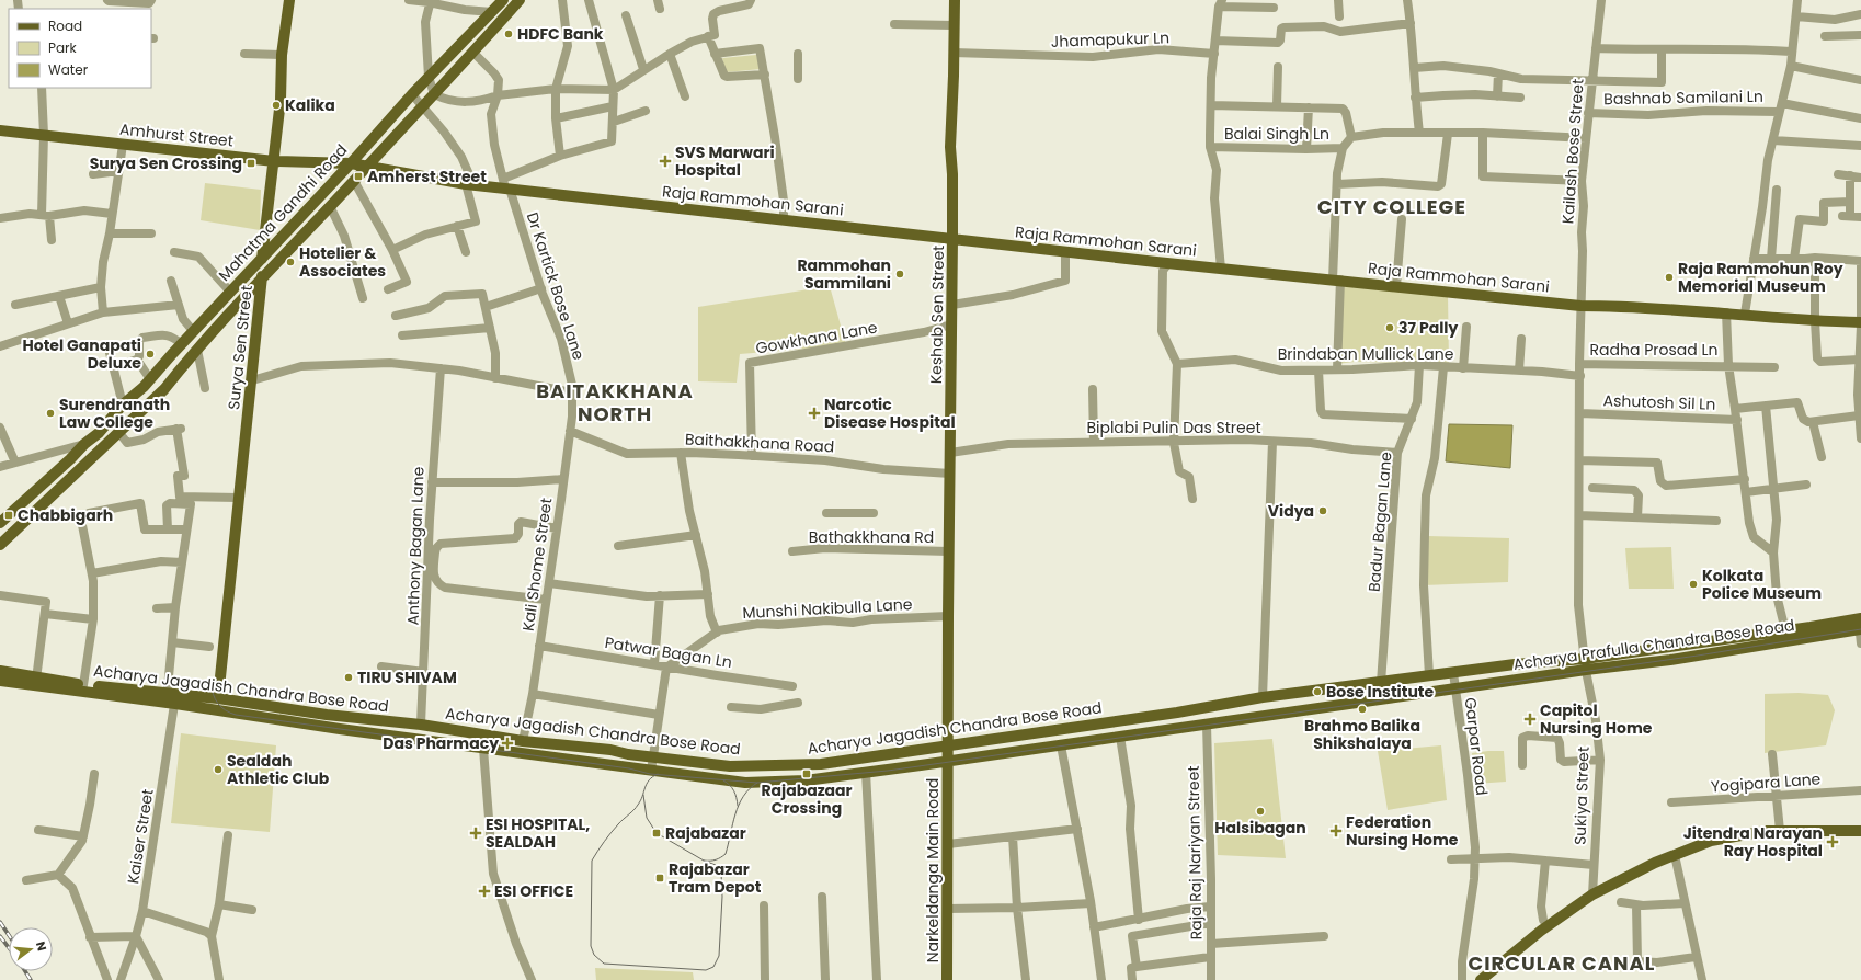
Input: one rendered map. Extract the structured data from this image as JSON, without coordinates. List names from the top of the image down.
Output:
{
  "streets": {
    "main road": [
      "Amhurst Street",
      "Raja Rammohan Sarani",
      "Mahatma Gandhi Road",
      "Keshab Sen Street",
      "Surya Sen Street",
      "Acharya Prafulla Chandra Bose Road",
      "Acharya Jagadish Chandra Bose Road",
      "Narkeldanga Main Road"
    ],
    "street": [
      "Jhamapukur Ln",
      "Bashnab Samilani Ln",
      "Balai Singh Ln",
      "Kailash Bose Street",
      "Dr Kartick Bose Lane",
      "Gowkhana Lane",
      "Radha Prosad Ln",
      "Brindaban Mullick Lane",
      "Ashutosh Sil Ln",
      "Biplabi Pulin Das Street",
      "Baithakkhana Road",
      "Badur Bagan Lane",
      "Bathakkhana Rd",
      "Anthony Bagan Lane",
      "Kali Shome Street",
      "Munshi Nakibulla Lane",
      "Patwar Bagan Ln",
      "Garpar Road",
      "Yogipara Lane",
      "Sukiya Street",
      "Kaiser Street",
      "Raja Raj Nariyan Street"
    ]
  },
  "crossings": [
    ["Jhamapukur Ln", "Keshab Sen Street"],
    ["Bashnab Samilani Ln", "Kailash Bose Street"],
    ["Amhurst Street", "Raja Rammohan Sarani"],
    ["Amhurst Street", "Mahatma Gandhi Road"],
    ["Amhurst Street", "Surya Sen Street"],
    ["Kailash Bose Street", "Raja Rammohan Sarani"],
    ["Kailash Bose Street", "Radha Prosad Ln"],
    ["Kailash Bose Street", "Brindaban Mullick Lane"],
    ["Kailash Bose Street", "Ashutosh Sil Ln"],
    ["Kailash Bose Street", "Sukiya Street"],
    ["Raja Rammohan Sarani", "Mahatma Gandhi Road"],
    ["Raja Rammohan Sarani", "Dr Kartick Bose Lane"],
    ["Raja Rammohan Sarani", "Keshab Sen Street"],
    ["Mahatma Gandhi Road", "Surya Sen Street"],
    ["Dr Kartick Bose Lane", "Kali Shome Street"],
    ["Keshab Sen Street", "Gowkhana Lane"],
    ["Keshab Sen Street", "Biplabi Pulin Das Street"],
    ["Keshab Sen Street", "Baithakkhana Road"],
    ["Keshab Sen Street", "Bathakkhana Rd"],
    ["Keshab Sen Street", "Munshi Nakibulla Lane"],
    ["Keshab Sen Street", "Acharya Prafulla Chandra Bose Road"],
    ["Keshab Sen Street", "Acharya Jagadish Chandra Bose Road"],
    ["Keshab Sen Street", "Narkeldanga Main Road"],
    ["Gowkhana Lane", "Baithakkhana Road"],
    ["Surya Sen Street", "Acharya Jagadish Chandra Bose Road"],
    ["Brindaban Mullick Lane", "Badur Bagan Lane"],
    ["Ashutosh Sil Ln", "Sukiya Street"],
    ["Biplabi Pulin Das Street", "Badur Bagan Lane"],
    ["Baithakkhana Road", "Kali Shome Street"],
    ["Baithakkhana Road", "Patwar Bagan Ln"],
    ["Badur Bagan Lane", "Acharya Jagadish Chandra Bose Road"],
    ["Anthony Bagan Lane", "Acharya Jagadish Chandra Bose Road"],
    ["Kali Shome Street", "Patwar Bagan Ln"],
    ["Kali Shome Street", "Acharya Jagadish Chandra Bose Road"],
    ["Munshi Nakibulla Lane", "Patwar Bagan Ln"],
    ["Acharya Prafulla Chandra Bose Road", "Acharya Jagadish Chandra Bose Road"],
    ["Acharya Prafulla Chandra Bose Road", "Garpar Road"],
    ["Acharya Prafulla Chandra Bose Road", "Sukiya Street"],
    ["Acharya Prafulla Chandra Bose Road", "Kaiser Street"],
    ["Acharya Prafulla Chandra Bose Road", "Raja Raj Nariyan Street"],
    ["Acharya Prafulla Chandra Bose Road", "Narkeldanga Main Road"],
    ["Acharya Jagadish Chandra Bose Road", "Garpar Road"],
    ["Acharya Jagadish Chandra Bose Road", "Kaiser Street"]
  ],
  "districts": ["CITY COLLEGE", "BAITAKKHANA NORTH", "CIRCULAR CANAL"],
  "places": {
    "other": [
      "HDFC Bank",
      "Kalika",
      "Hotelier & Associates",
      "Rammohan Sammilani",
      "Raja Rammohun Roy Memorial Museum",
      "37 Pally",
      "Hotel Ganapati Deluxe",
      "Surendranath Law College",
      "Vidya",
      "Kolkata Police Museum",
      "TIRU SHIVAM",
      "Bose Institute",
      "Brahmo Balika Shikshalaya",
      "Sealdah Athletic Club",
      "Halsibagan"
    ],
    "health": [
      "SVS Marwari Hospital",
      "Narcotic Disease Hospital",
      "Capitol Nursing Home",
      "Das Pharmacy",
      "Federation Nursing Home",
      "ESI HOSPITAL, SEALDAH",
      "Jitendra Narayan Ray Hospital",
      "ESI OFFICE"
    ],
    "transit": [
      "Surya Sen Crossing",
      "Amherst Street",
      "Chabbigarh",
      "Rajabazaar Crossing",
      "Rajabazar",
      "Rajabazar Tram Depot"
    ]
  },
  "legend": ["Road", "Park", "Water"],
  "north": "right"
}
